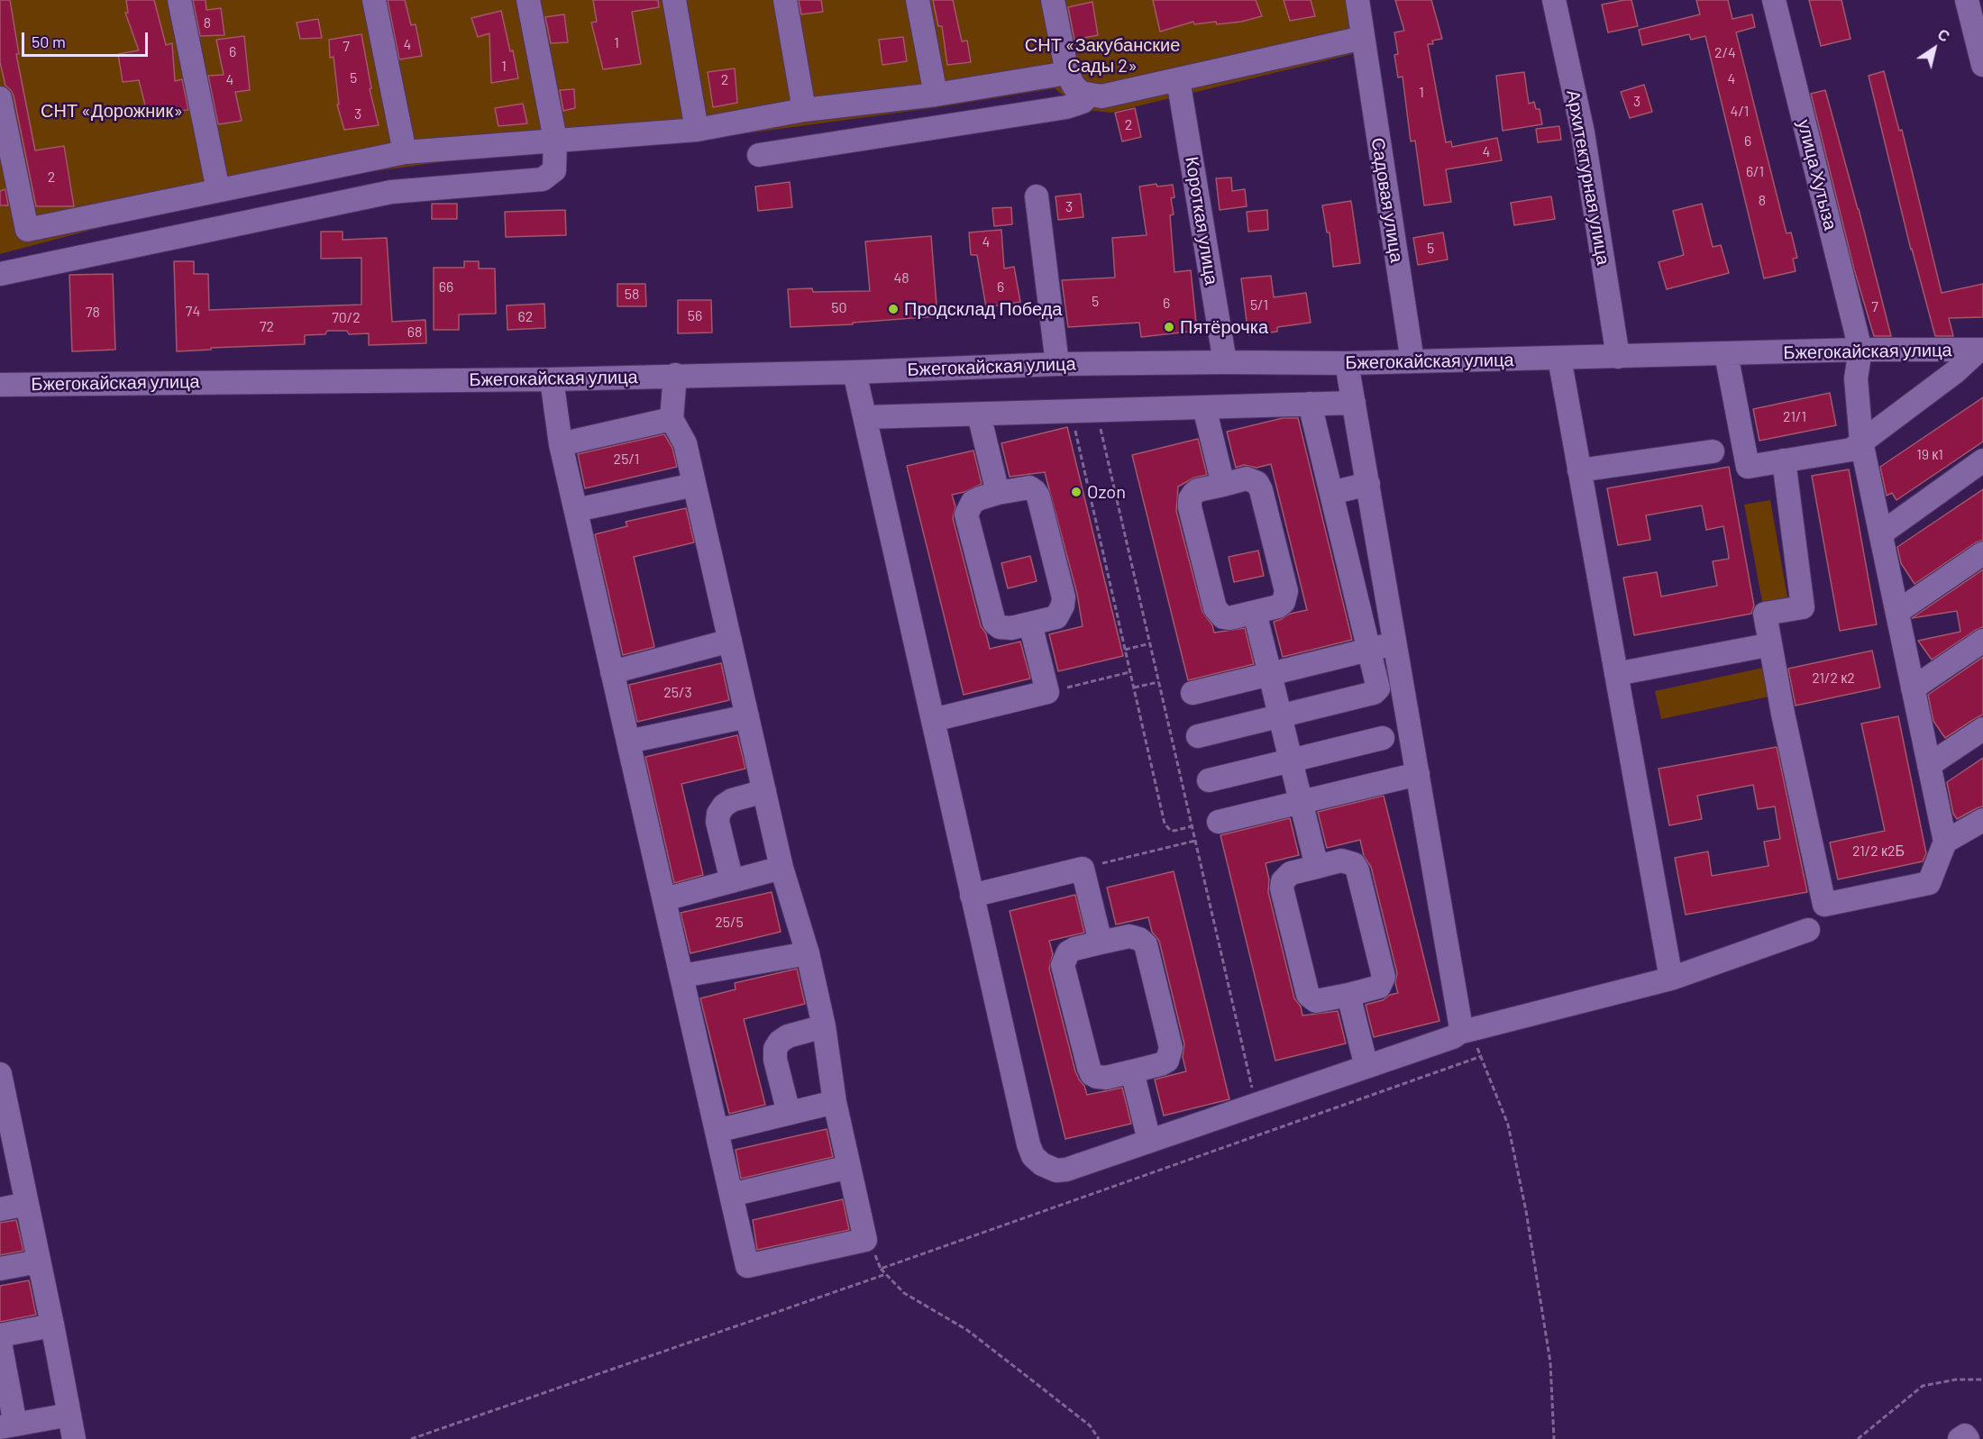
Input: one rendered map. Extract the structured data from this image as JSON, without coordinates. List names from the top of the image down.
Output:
{
  "streets": {
    "street": [
      "улица Хутыза",
      "Архитектурная улица",
      "Садовая улица",
      "Короткая улица",
      "Бжегокайская улица"
    ]
  },
  "crossings": [
    ["улица Хутыза", "Бжегокайская улица"],
    ["Архитектурная улица", "Бжегокайская улица"],
    ["Садовая улица", "Бжегокайская улица"],
    ["Короткая улица", "Бжегокайская улица"]
  ],
  "parks": ["СНТ «Закубанские Сады 2»", "СНТ «Дорожник»"],
  "places": ["Продсклад Победа", "Пятёрочка", "Ozon"],
  "house_numbers": [
    "8",
    "1",
    "4",
    "7",
    "6",
    "2/4",
    "1",
    "5",
    "4",
    "4",
    "2",
    "1",
    "3",
    "4/1",
    "3",
    "2",
    "6",
    "4",
    "6/1",
    "2",
    "8",
    "3",
    "4",
    "5",
    "48",
    "66",
    "6",
    "58",
    "5",
    "6",
    "5/1",
    "7",
    "50",
    "74",
    "78",
    "56",
    "62",
    "70/2",
    "72",
    "68",
    "21/1",
    "19 к1",
    "25/1",
    "21/2 к2",
    "25/3",
    "21/2 к2Б",
    "25/5"
  ],
  "scale_bar": "50 m",
  "north": "top right"
}
